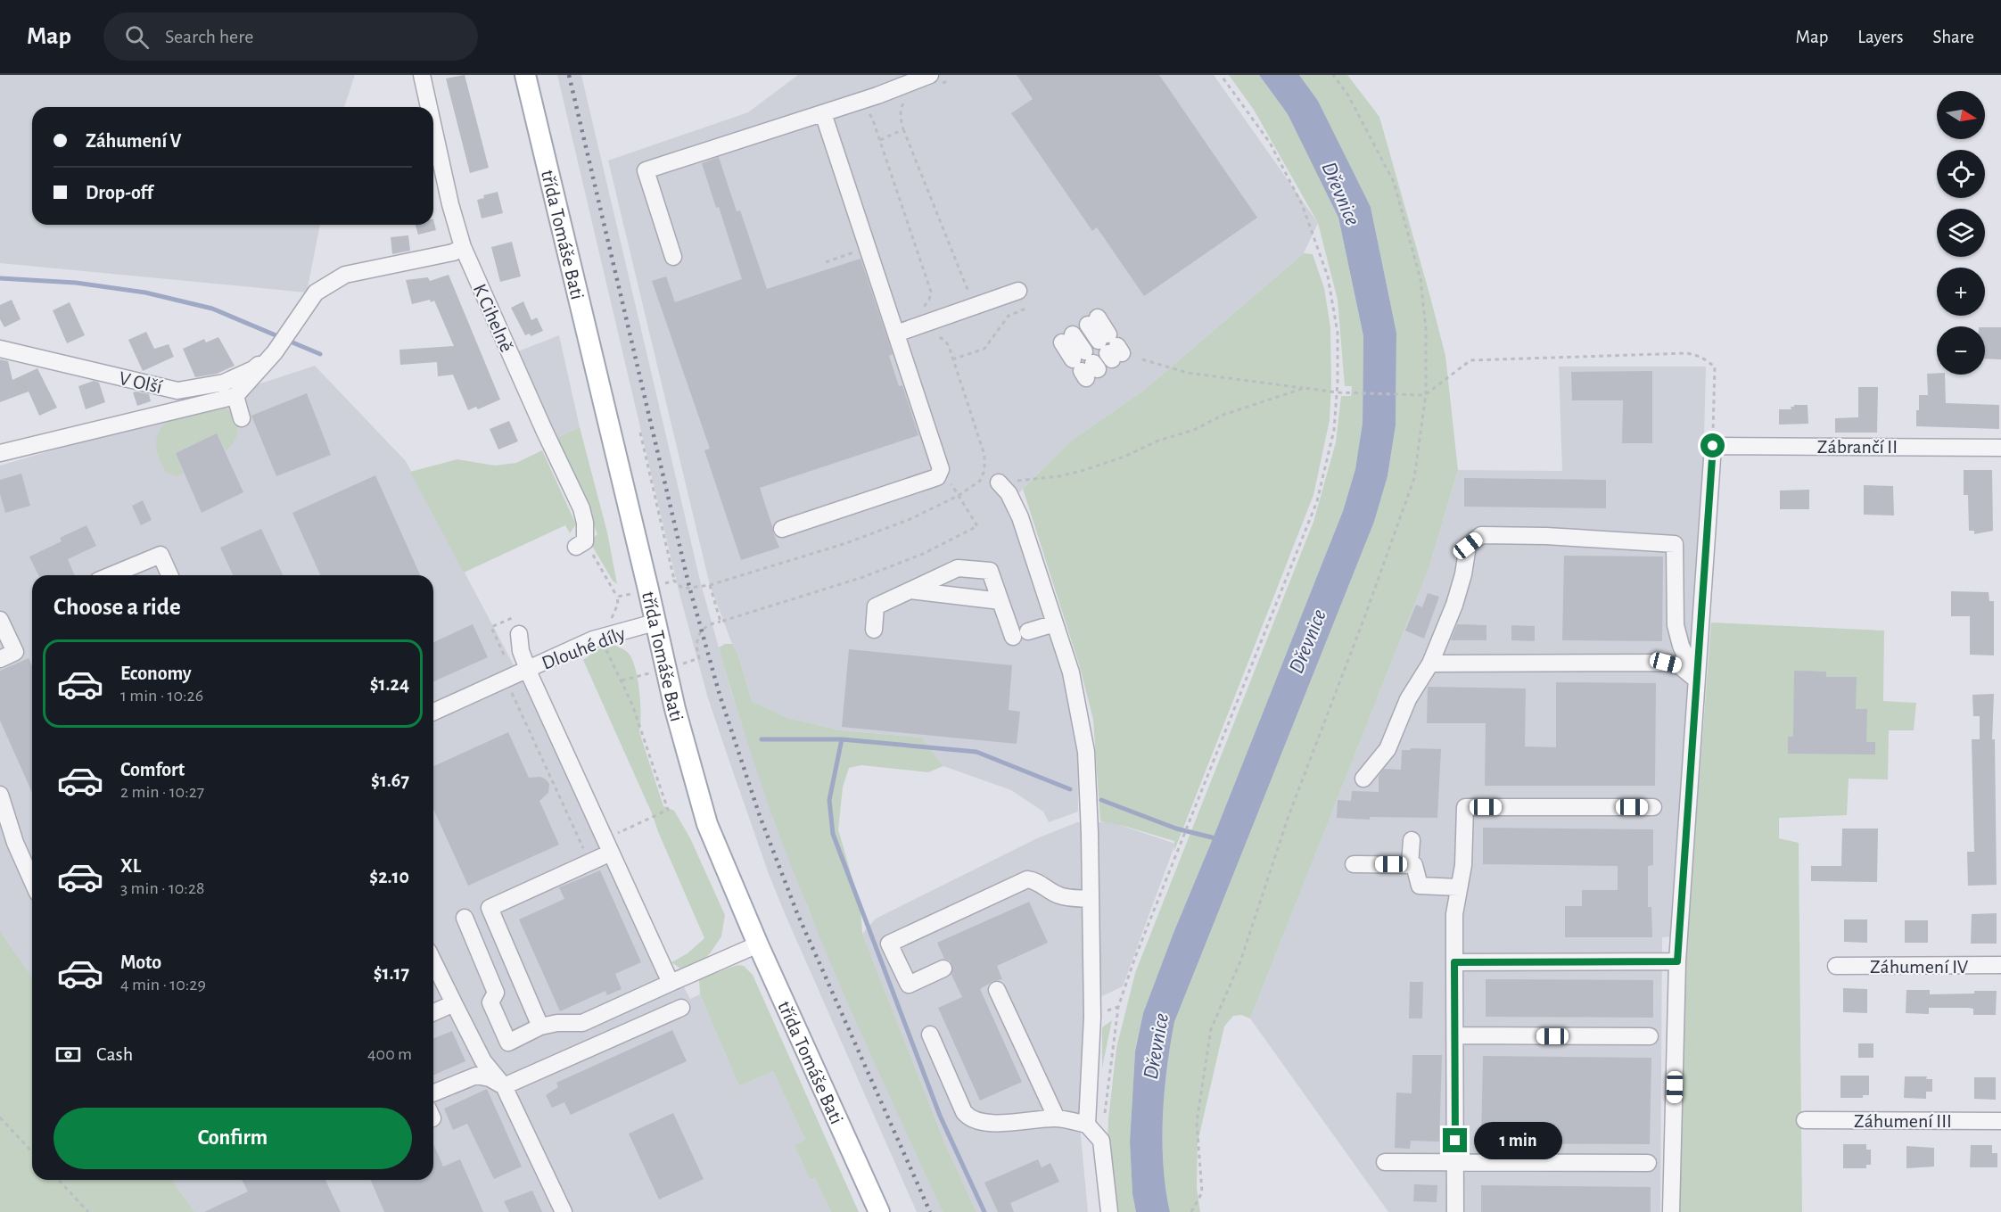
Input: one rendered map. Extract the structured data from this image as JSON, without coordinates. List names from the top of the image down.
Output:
{
  "streets": {
    "main road": ["třída Tomáše Bati"],
    "street": [
      "K Cihelně",
      "V Olší",
      "Zábrančí II",
      "Dlouhé díly",
      "Záhumení IV",
      "Záhumení III"
    ]
  },
  "crossings": [
    ["třída Tomáše Bati", "Dlouhé díly"],
    ["K Cihelně", "V Olší"]
  ],
  "water": ["Dřevnice"],
  "north": "right",
  "page": {
    "header": "Map",
    "search": "Search here",
    "nav": ["Map", "Layers", "Share"],
    "map_buttons": ["+", "−"],
    "banner": ["Záhumení V", "Drop-off"],
    "heading": "Choose a ride",
    "list": [
      {
        "name": "Economy",
        "note": "1 min · 10:26",
        "value": "$1.24"
      },
      {
        "name": "Comfort",
        "note": "2 min · 10:27",
        "value": "$1.67"
      },
      {
        "name": "XL",
        "note": "3 min · 10:28",
        "value": "$2.10"
      },
      {
        "name": "Moto",
        "note": "4 min · 10:29",
        "value": "$1.17"
      }
    ],
    "pay": ["Cash", "400 m"],
    "buttons": "Confirm",
    "bubble": "1 min"
  }
}
